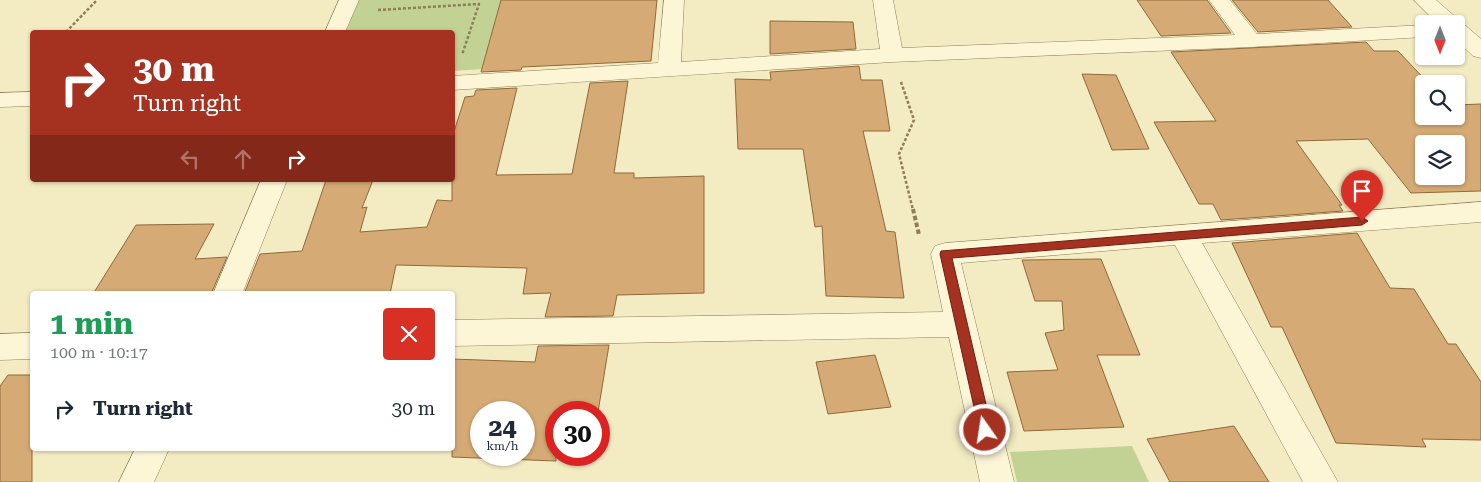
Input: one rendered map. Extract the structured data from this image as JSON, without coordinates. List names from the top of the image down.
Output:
{
  "north": "bottom",
  "page": {
    "turn": ["30 m", "Turn right"],
    "heading": ["1 min", "100 m · 10:17"],
    "list": [
      {
        "name": "Turn right",
        "value": "30 m"
      }
    ],
    "speed": "24 km/h",
    "limit": "30"
  }
}
